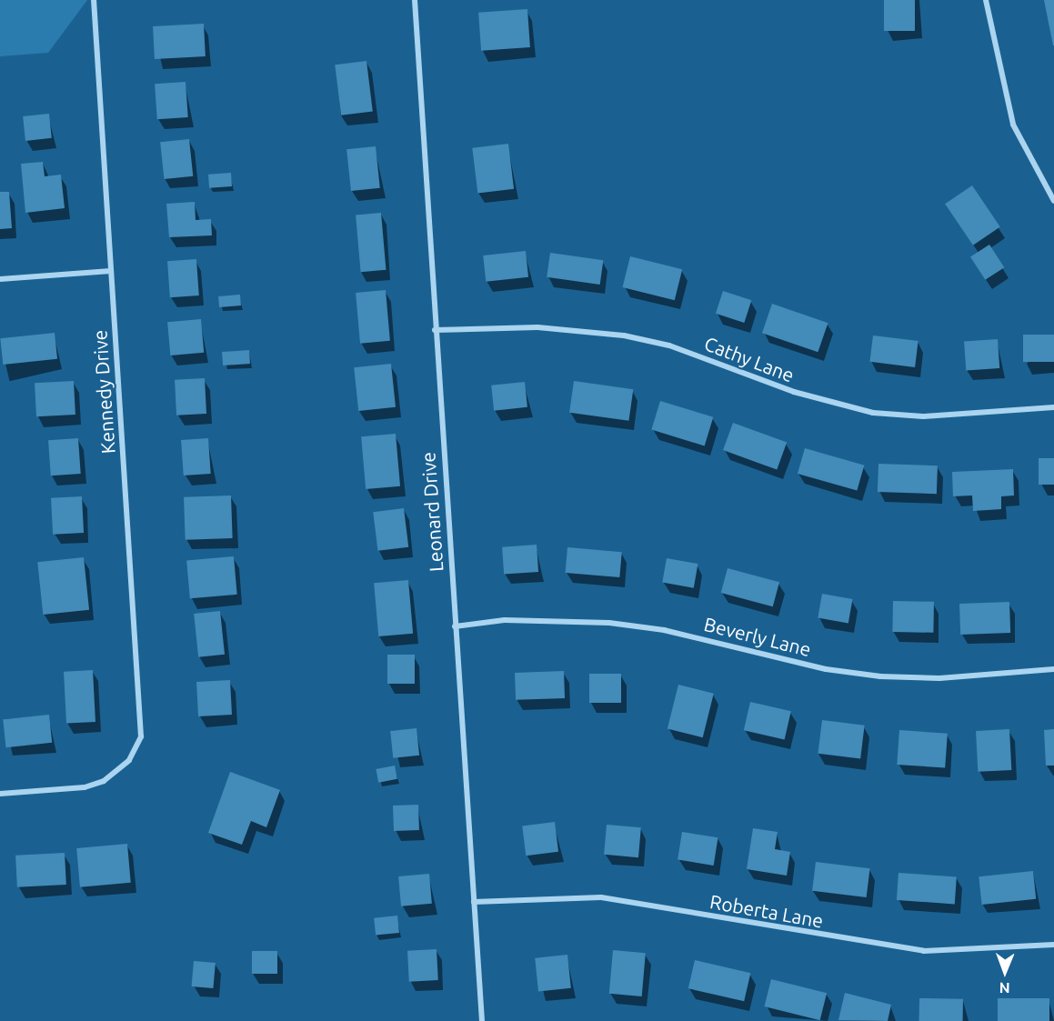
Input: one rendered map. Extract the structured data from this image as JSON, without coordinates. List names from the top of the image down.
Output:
{
  "streets": {
    "street": [
      "Cathy Lane",
      "Kennedy Drive",
      "Leonard Drive",
      "Beverly Lane",
      "Roberta Lane"
    ]
  },
  "crossings": [
    ["Cathy Lane", "Leonard Drive"],
    ["Leonard Drive", "Beverly Lane"],
    ["Leonard Drive", "Roberta Lane"]
  ],
  "north": "bottom"
}
